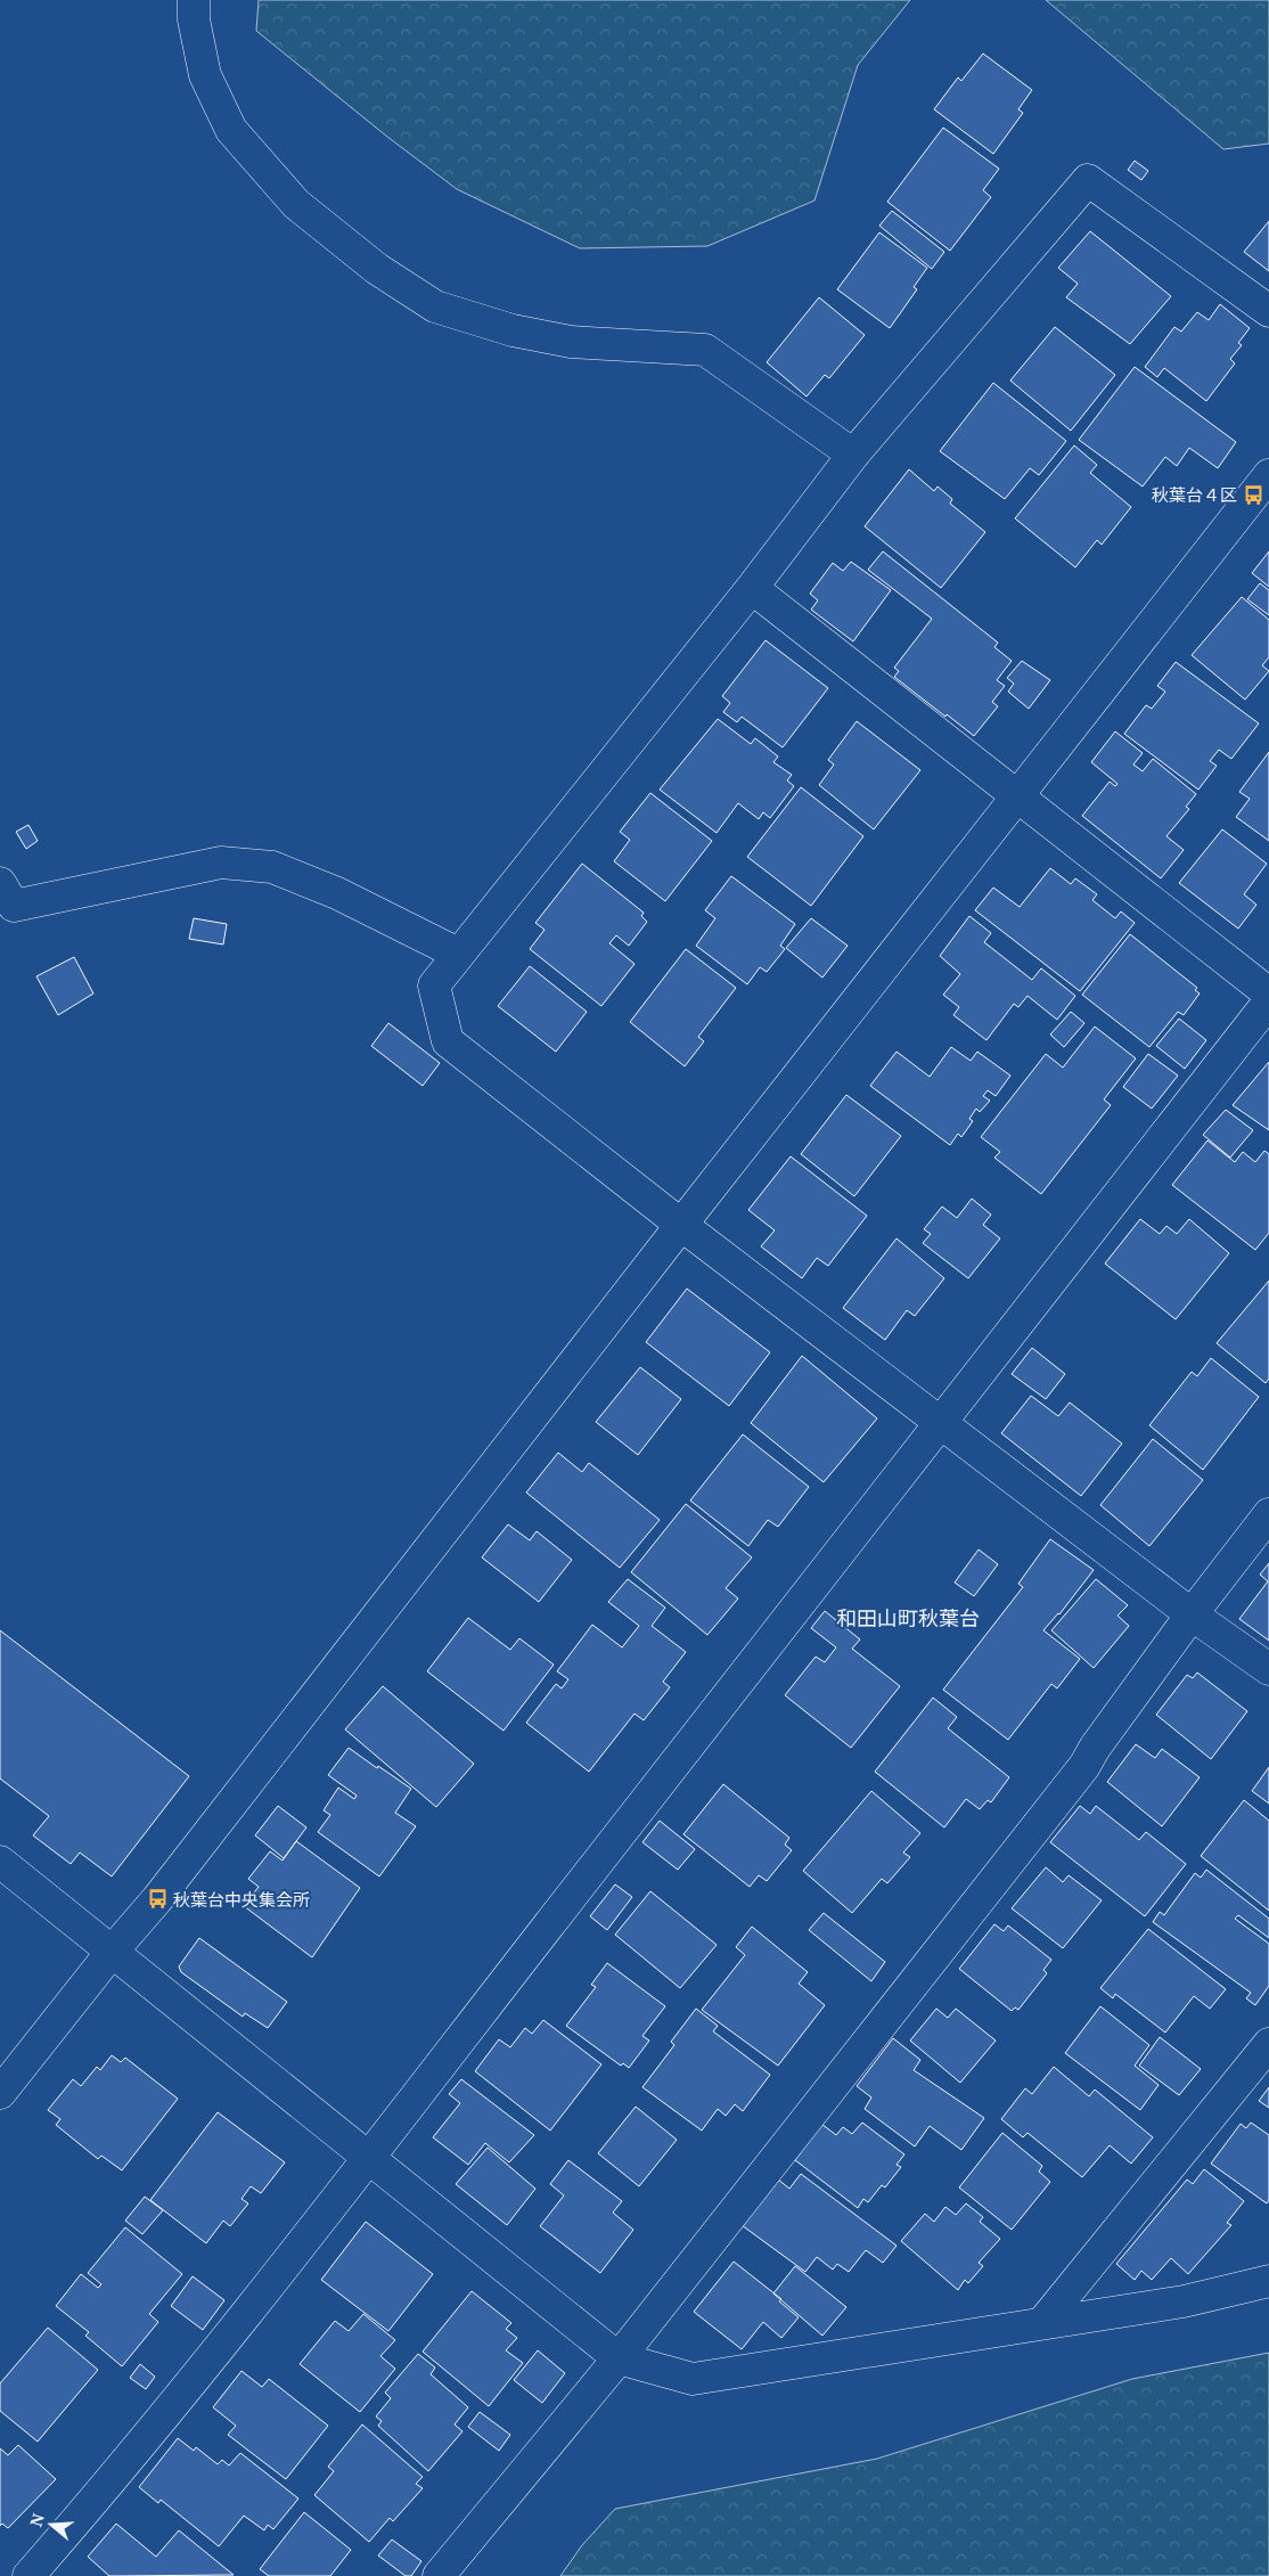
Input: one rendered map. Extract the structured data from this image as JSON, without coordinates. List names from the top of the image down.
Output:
{
  "districts": ["和田山町秋葉台"],
  "places": {
    "bus stop": ["秋葉台４区", "秋葉台中央集会所"]
  },
  "north": "left"
}
